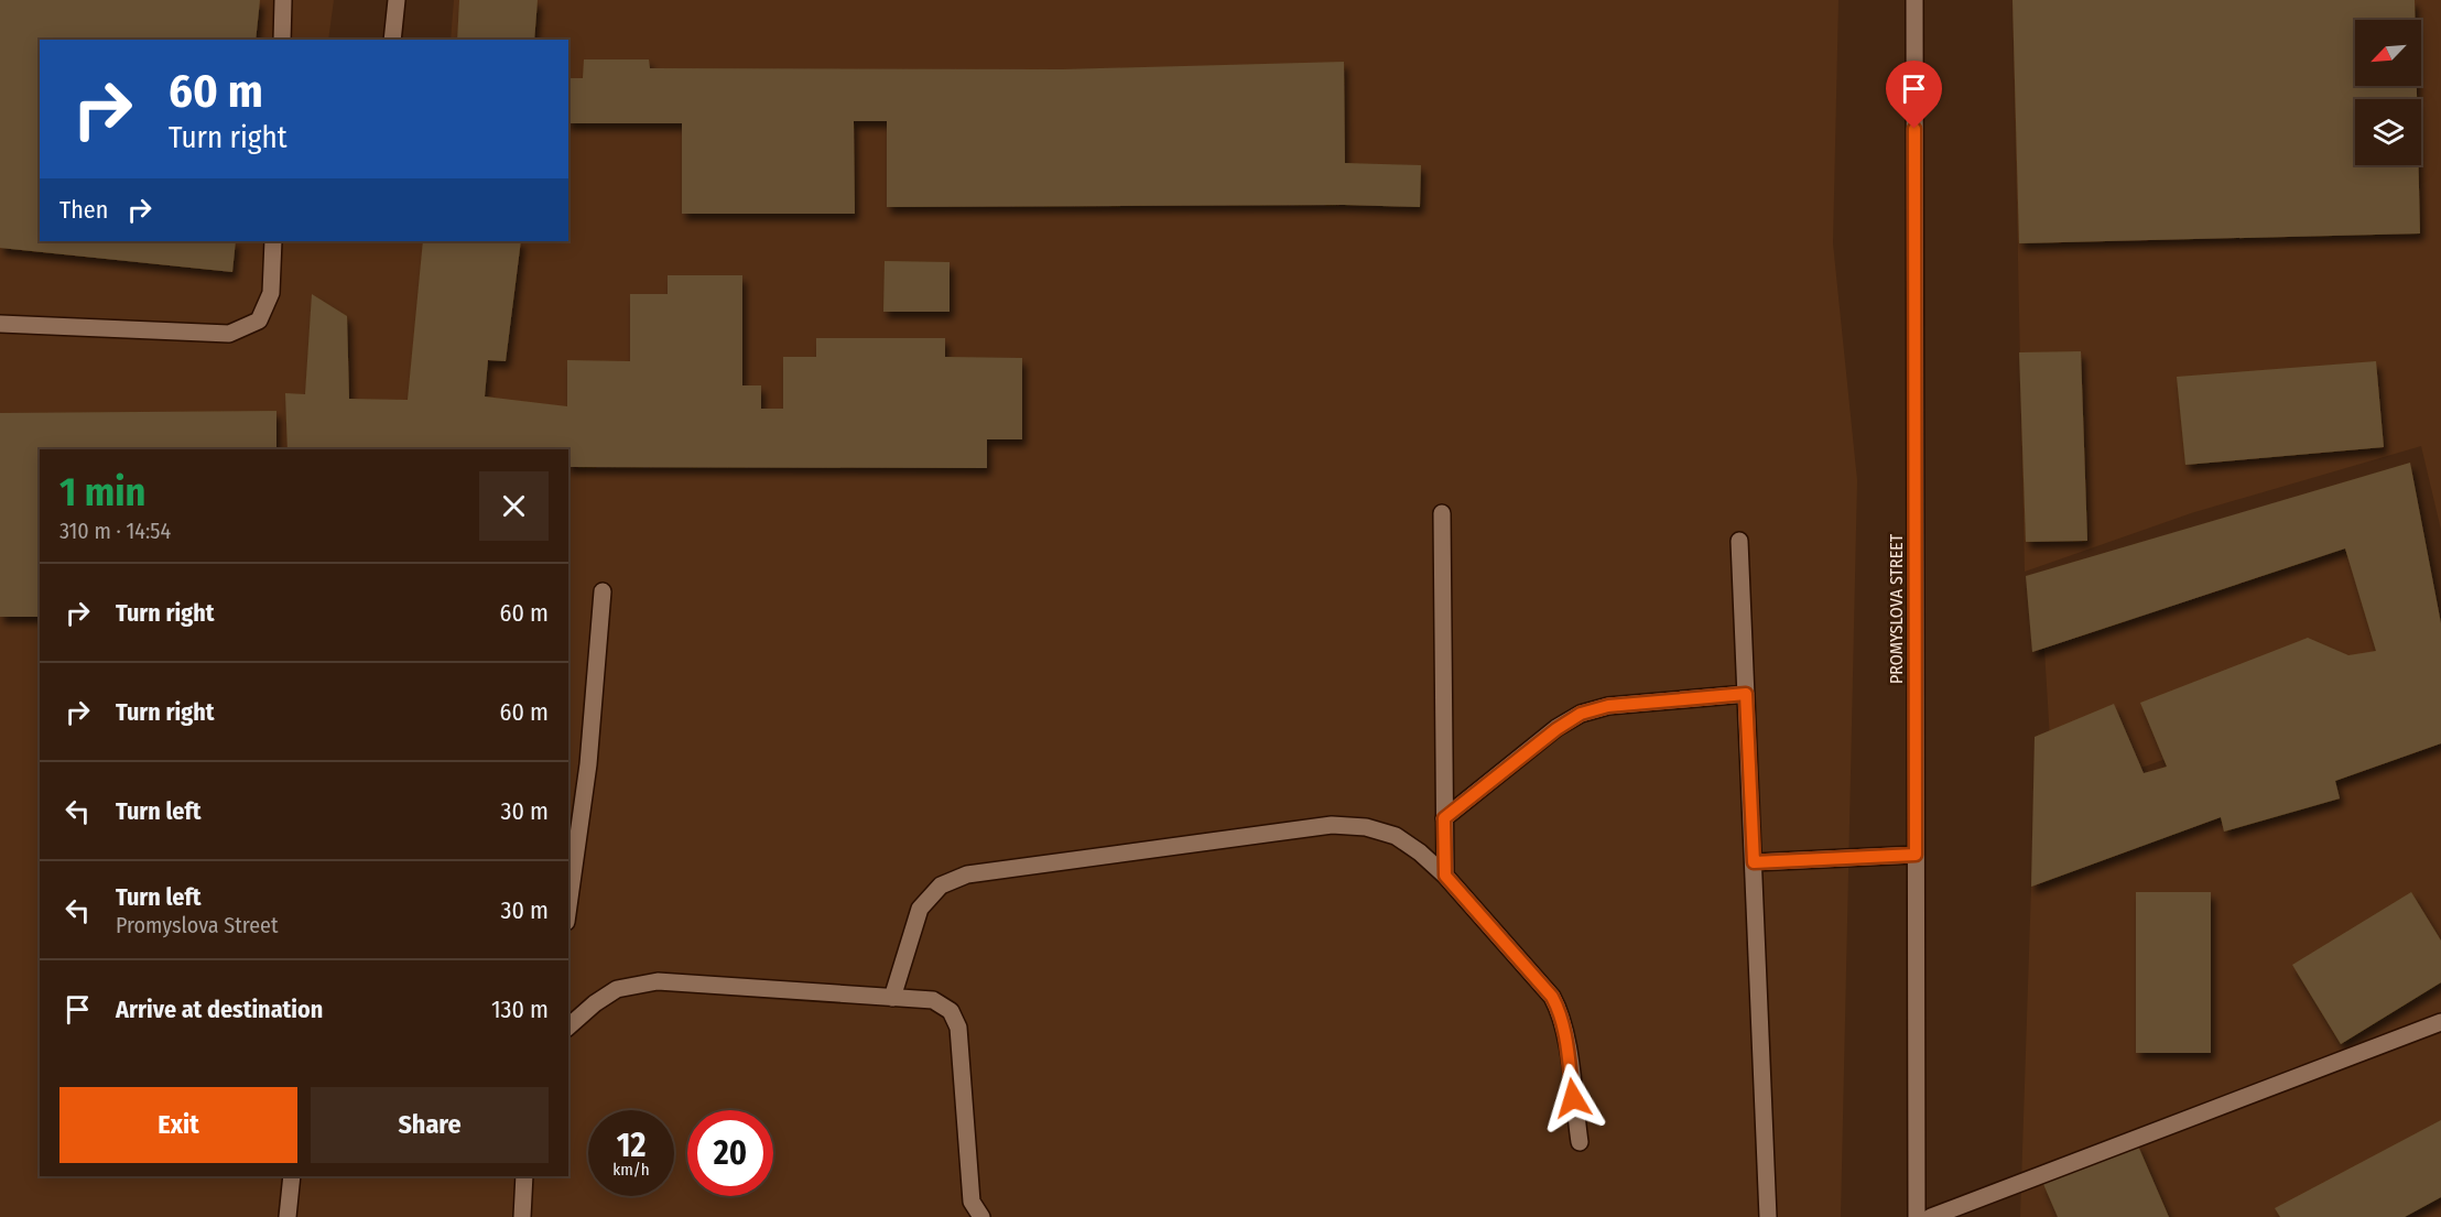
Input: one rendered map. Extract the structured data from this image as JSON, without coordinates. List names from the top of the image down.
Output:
{
  "streets": {
    "street": ["PROMYSLOVA STREET"]
  },
  "north": "bottom left",
  "page": {
    "turn": ["60 m", "Turn right"],
    "then": "Then",
    "heading": ["1 min", "310 m · 14:54"],
    "list": [
      {
        "name": "Turn right",
        "value": "60 m"
      },
      {
        "name": "Turn right",
        "value": "60 m"
      },
      {
        "name": "Turn left",
        "value": "30 m"
      },
      {
        "name": "Turn left",
        "note": "Promyslova Street",
        "value": "30 m"
      },
      {
        "name": "Arrive at destination",
        "value": "130 m"
      }
    ],
    "buttons": ["Exit", "Share"],
    "speed": "12 km/h",
    "limit": "20"
  }
}
